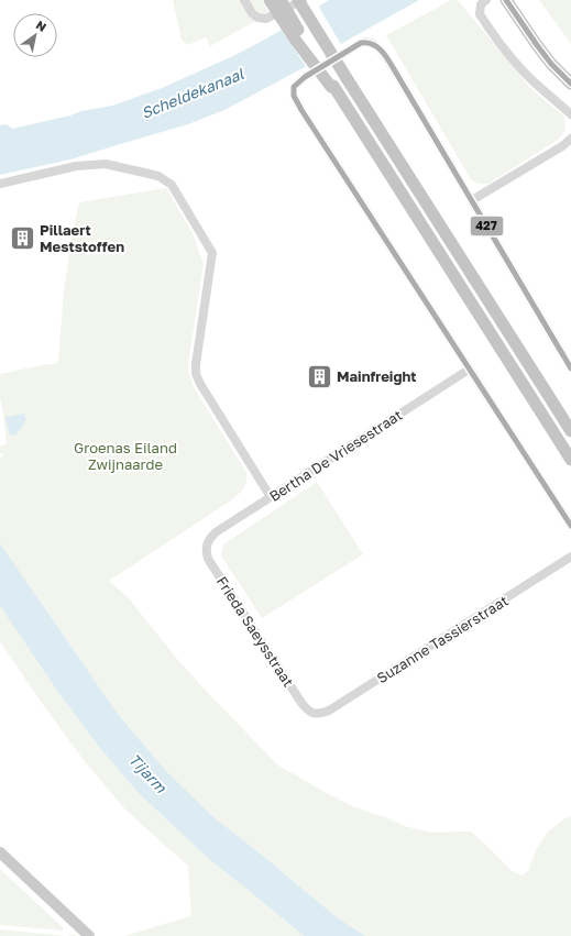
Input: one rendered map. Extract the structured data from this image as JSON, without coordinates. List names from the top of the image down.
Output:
{
  "streets": {
    "street": ["Bertha De Vriesestraat", "Frieda Saeysstraat", "Suzanne Tassierstraat"]
  },
  "crossings": [
    ["Bertha De Vriesestraat", "Frieda Saeysstraat"],
    ["Frieda Saeysstraat", "Suzanne Tassierstraat"]
  ],
  "water": ["Scheldekanaal", "Tijarm"],
  "parks": ["Groenas Eiland Zwijnaarde"],
  "places": {
    "building": ["Pillaert Meststoffen", "Mainfreight"]
  },
  "lines": ["transit line 427"],
  "north": "top right"
}
